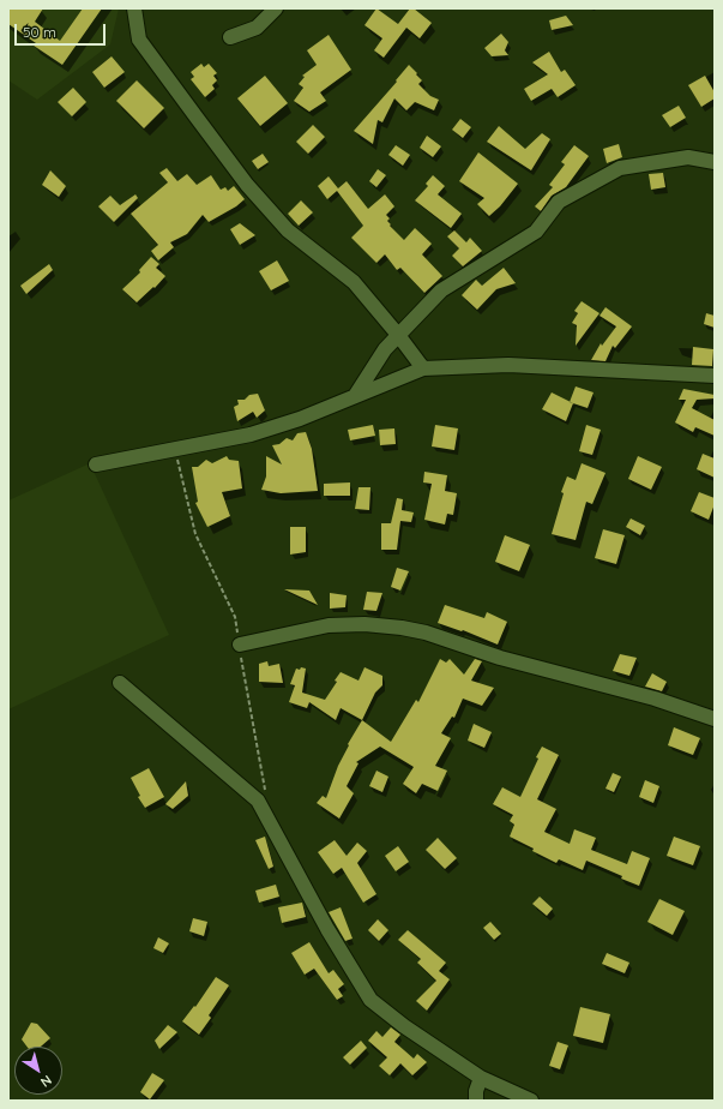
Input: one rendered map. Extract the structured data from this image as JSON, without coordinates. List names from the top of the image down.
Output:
{
  "scale_bar": "50 m",
  "north": "bottom right"
}
